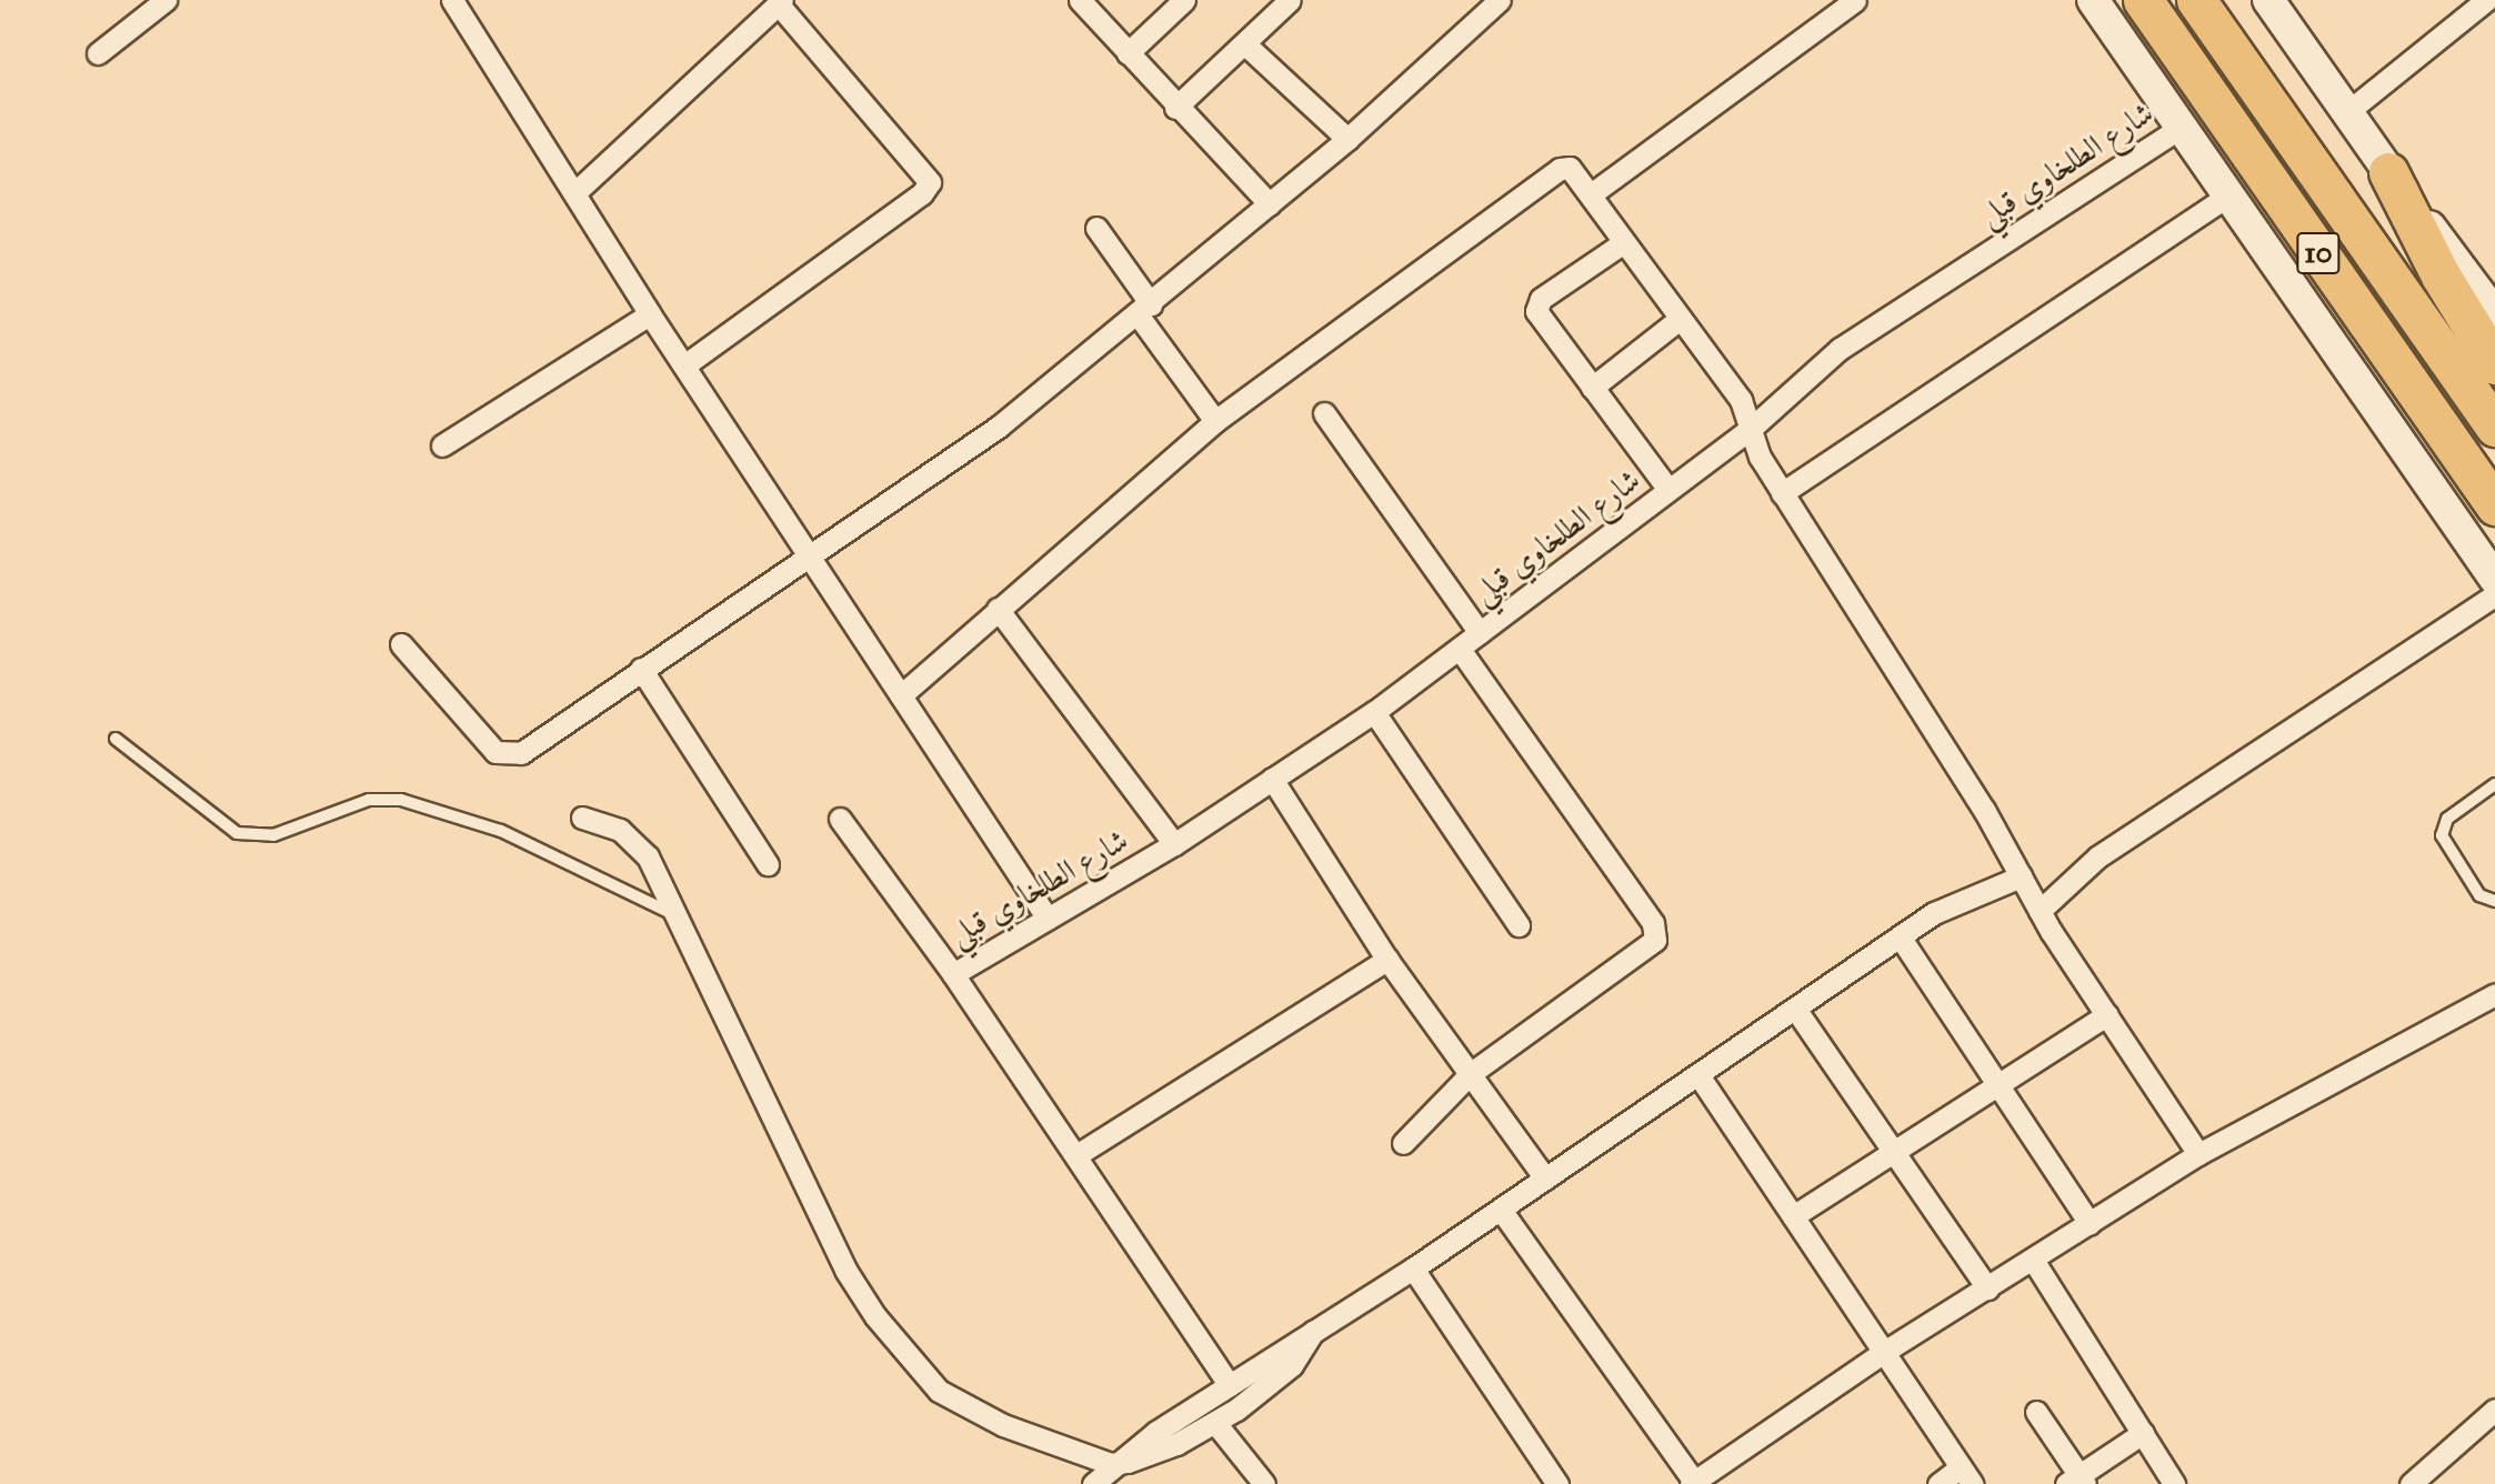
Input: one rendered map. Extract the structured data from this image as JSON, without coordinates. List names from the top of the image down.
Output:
{
  "streets": {
    "highway": ["10"],
    "street": ["شارع الطلخاوي قبلي"]
  }
}
